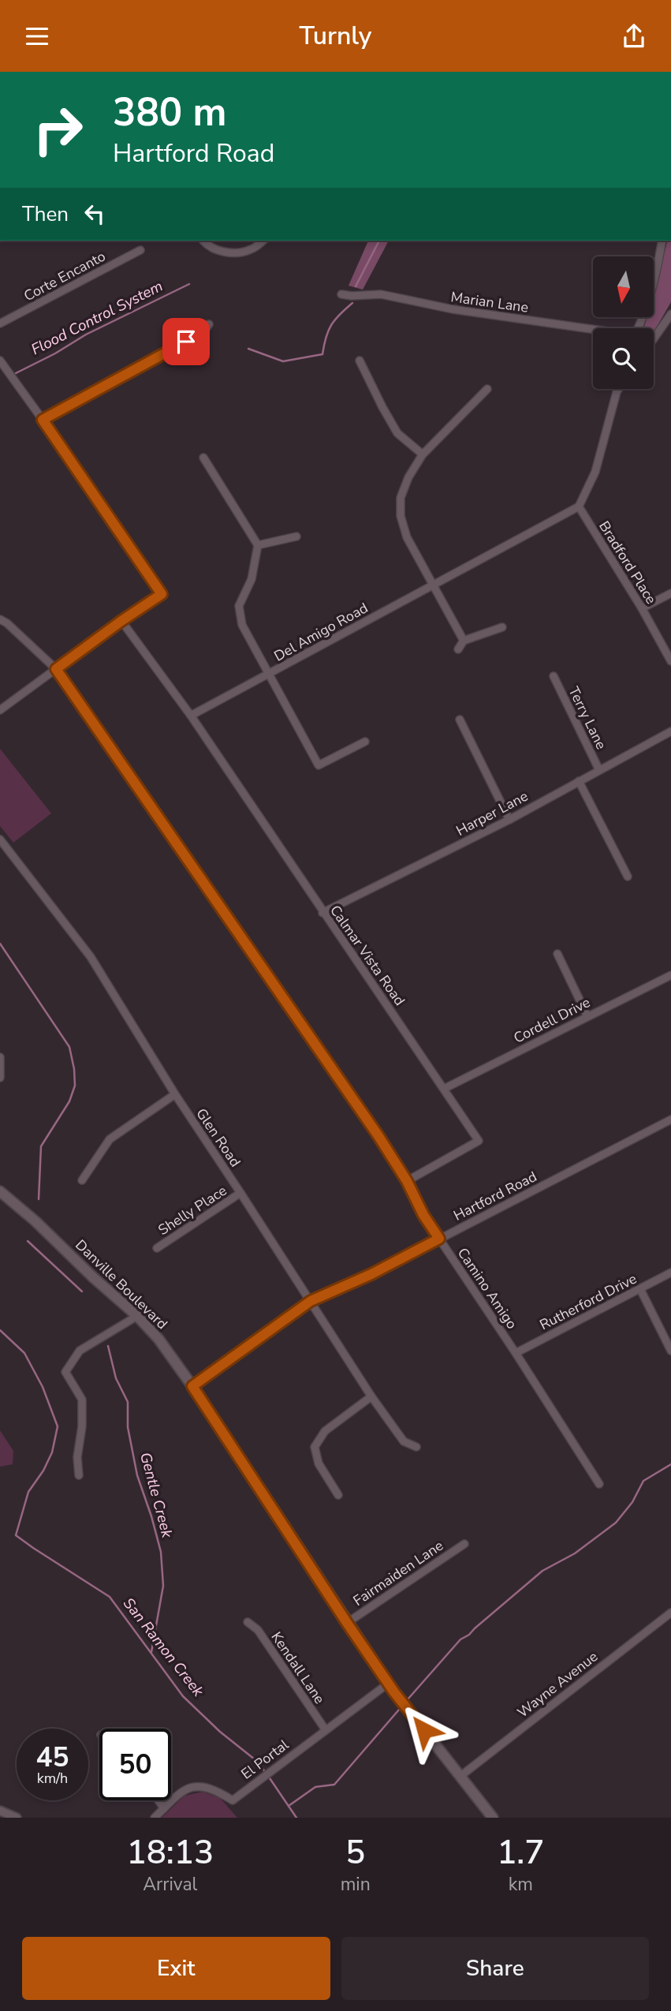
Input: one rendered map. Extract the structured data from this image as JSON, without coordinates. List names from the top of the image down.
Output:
{
  "streets": {
    "main road": ["Danville Boulevard"],
    "street": [
      "Corte Encanto",
      "Marian Lane",
      "Bradford Place",
      "Del Amigo Road",
      "Terry Lane",
      "Harper Lane",
      "Calmar Vista Road",
      "Cordell Drive",
      "Glen Road",
      "Hartford Road",
      "Shelly Place",
      "Camino Amigo",
      "Rutherford Drive",
      "Fairmaiden Lane",
      "Kendall Lane",
      "Wayne Avenue",
      "El Portal"
    ]
  },
  "crossings": [
    ["Bradford Place", "Del Amigo Road"],
    ["Del Amigo Road", "Calmar Vista Road"],
    ["Terry Lane", "Harper Lane"],
    ["Harper Lane", "Calmar Vista Road"],
    ["Calmar Vista Road", "Cordell Drive"],
    ["Calmar Vista Road", "Camino Amigo"],
    ["Glen Road", "Hartford Road"],
    ["Glen Road", "Shelly Place"],
    ["Hartford Road", "Danville Boulevard"],
    ["Hartford Road", "Camino Amigo"],
    ["Danville Boulevard", "Fairmaiden Lane"],
    ["Danville Boulevard", "Wayne Avenue"],
    ["Danville Boulevard", "El Portal"],
    ["Camino Amigo", "Rutherford Drive"],
    ["Kendall Lane", "El Portal"]
  ],
  "water": ["Flood Control System", "Gentle Creek", "San Ramon Creek"],
  "north": "bottom",
  "page": {
    "header": "Turnly",
    "turn": ["380 m", "Hartford Road"],
    "then": "Then",
    "speed": "45 km/h",
    "limit": "50",
    "eta": [
      "18:13",
      "Arrival",
      "5",
      "min",
      "1.7",
      "km"
    ],
    "buttons": ["Exit", "Share"]
  }
}
